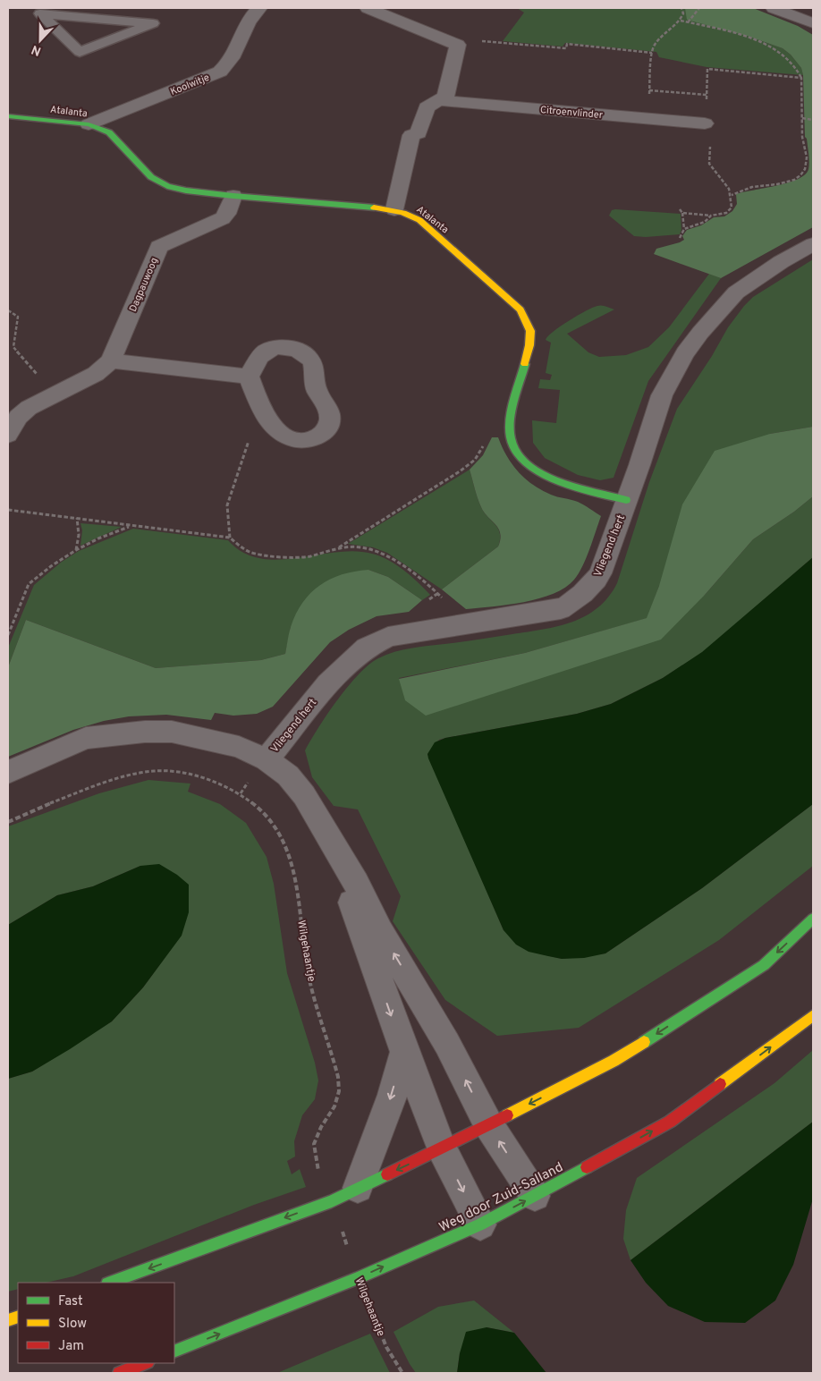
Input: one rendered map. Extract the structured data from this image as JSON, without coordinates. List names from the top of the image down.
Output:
{
  "streets": {
    "main road": ["Atalanta", "Weg door Zuid-Salland"],
    "street": [
      "Koolwitje",
      "Citroenvlinder",
      "Dagpauwoog",
      "Vliegend hert"
    ],
    "path": ["Wilgehaantje"]
  },
  "crossings": [
    ["Koolwitje", "Atalanta"],
    ["Atalanta", "Dagpauwoog"],
    ["Wilgehaantje", "Weg door Zuid-Salland"]
  ],
  "legend": ["Fast", "Slow", "Jam"],
  "north": "bottom"
}
